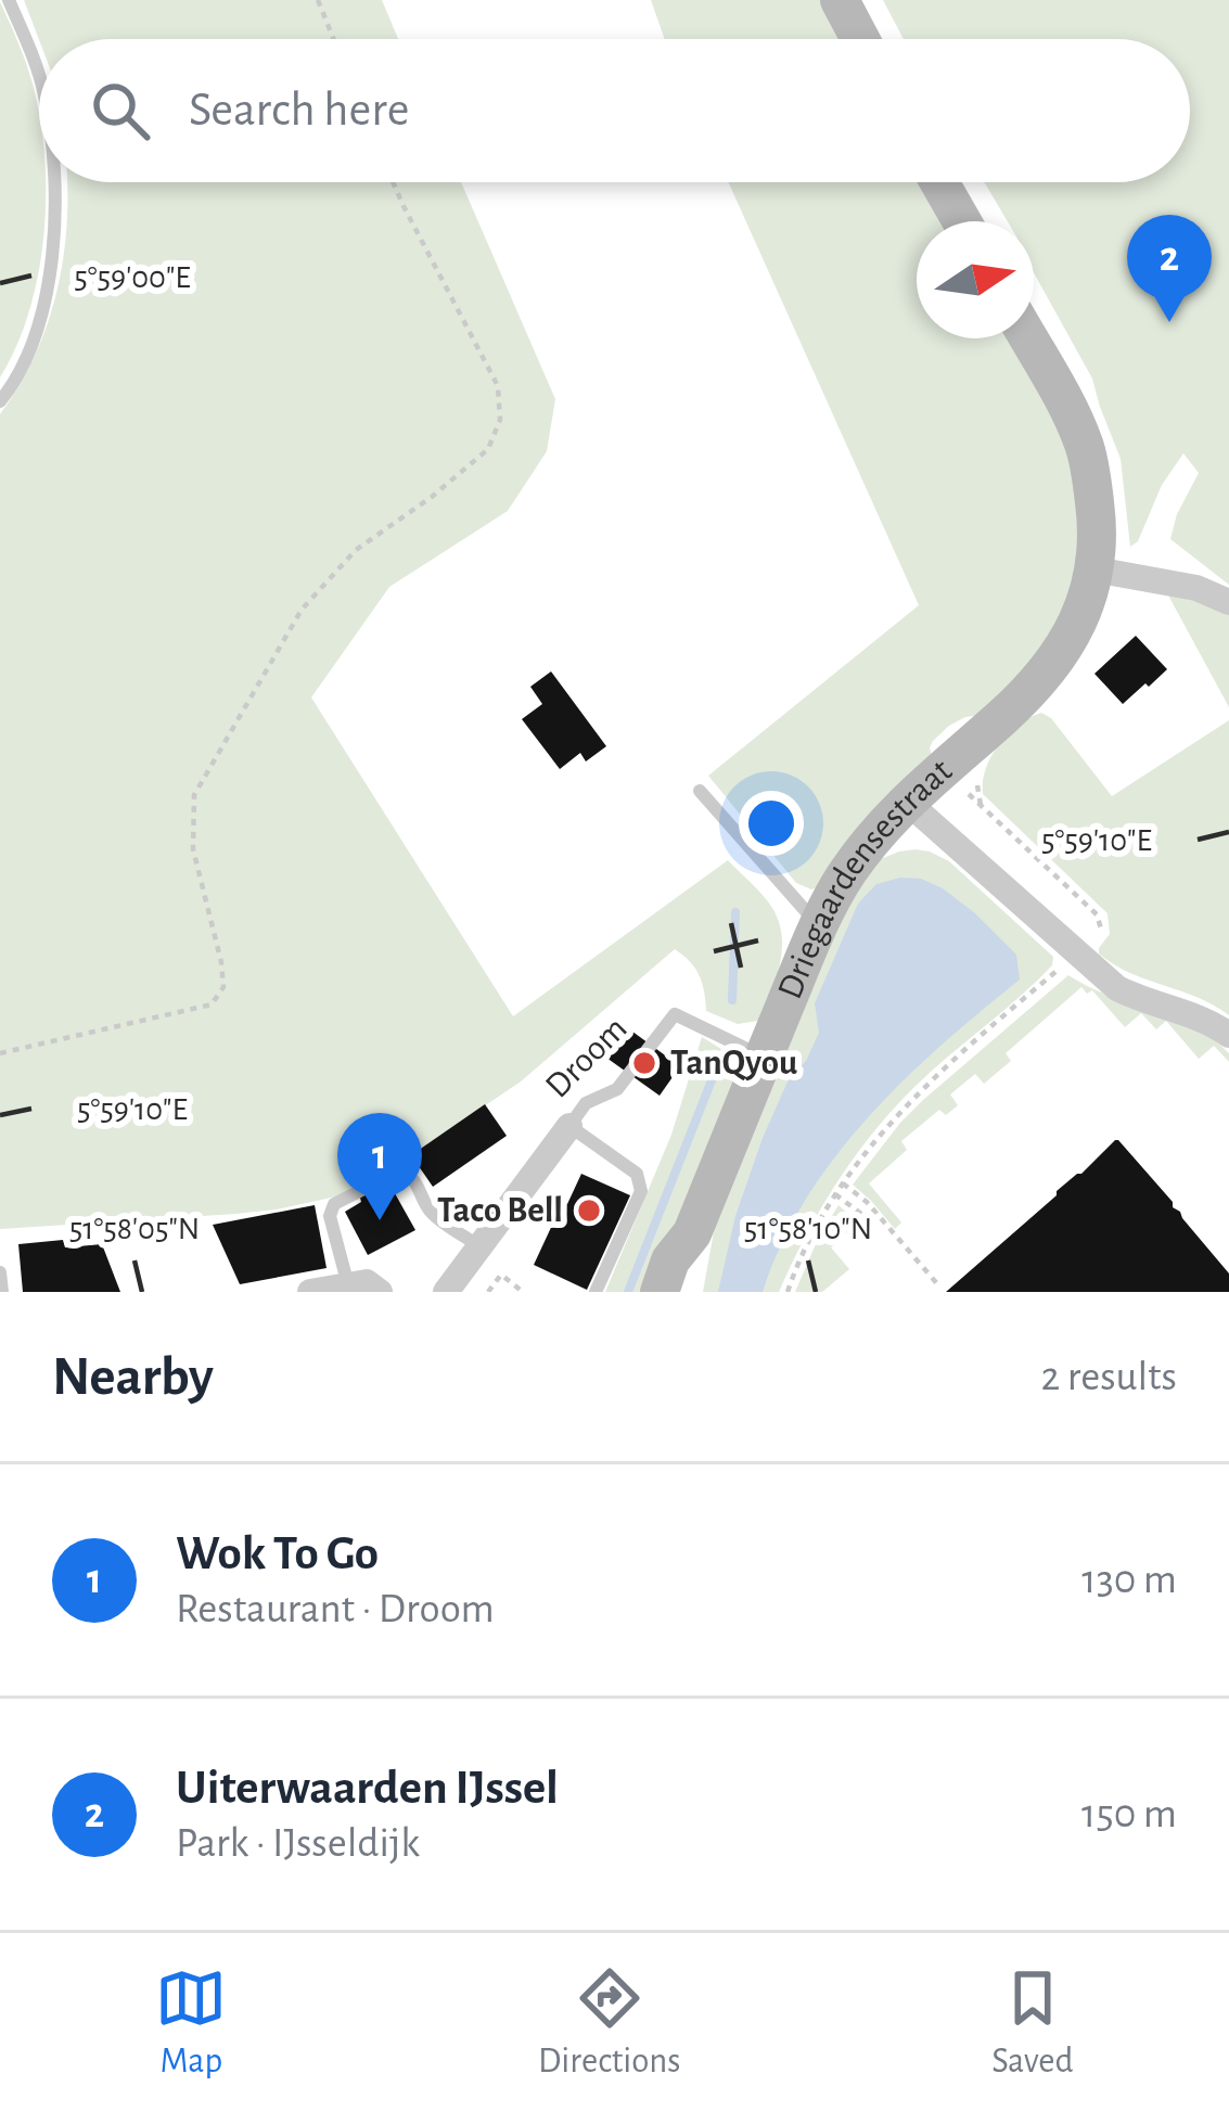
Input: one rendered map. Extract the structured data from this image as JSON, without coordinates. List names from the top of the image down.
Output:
{
  "streets": {
    "street": ["Driegaardensestraat", "Droom"]
  },
  "crossings": [
    ["Driegaardensestraat", "Droom"]
  ],
  "places": ["TanQyou", "Taco Bell"],
  "north": "right",
  "page": {
    "search": "Search here",
    "pins": ["2", "1"],
    "heading": ["Nearby", "2 results"],
    "list": [
      {
        "mark": "1",
        "name": "Wok To Go",
        "note": "Restaurant · Droom",
        "value": "130 m"
      },
      {
        "mark": "2",
        "name": "Uiterwaarden IJssel",
        "note": "Park · IJsseldijk",
        "value": "150 m"
      }
    ],
    "nav": ["Map", "Directions", "Saved"]
  },
  "coordinates": [
    "5°59'00\"E",
    "5°59'10\"E",
    "51°58'05\"N",
    "51°58'10\"N"
  ]
}
